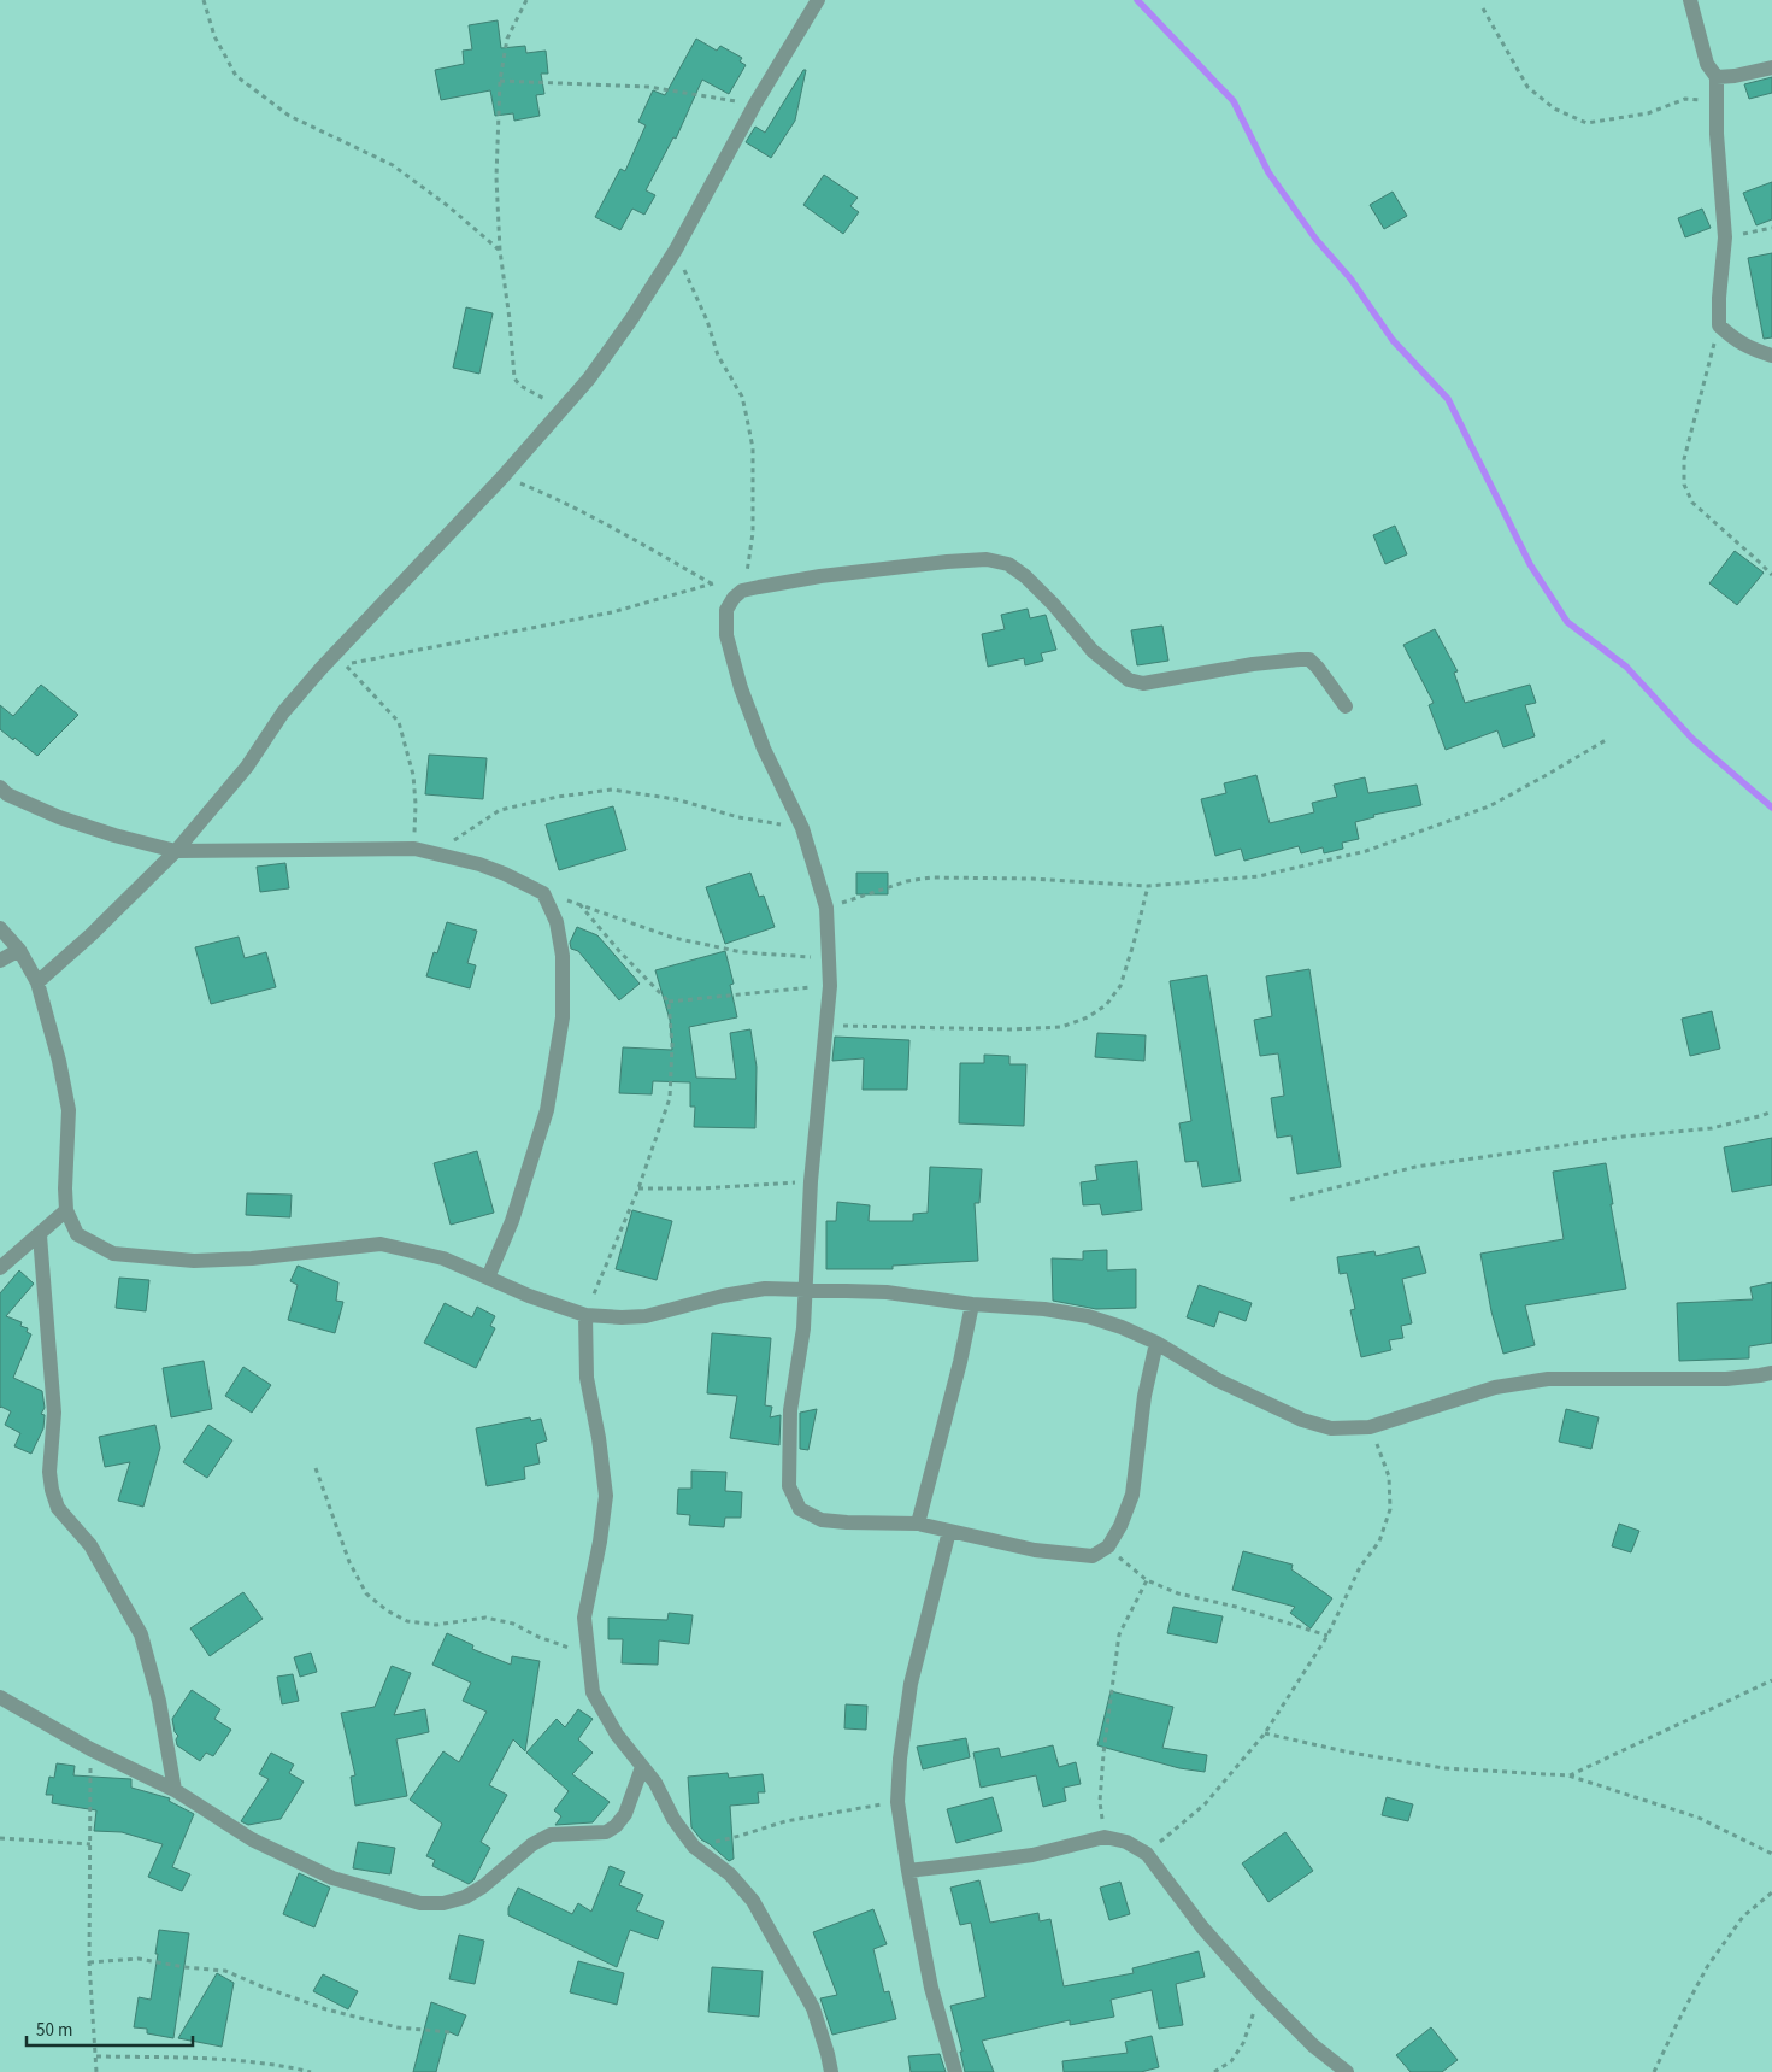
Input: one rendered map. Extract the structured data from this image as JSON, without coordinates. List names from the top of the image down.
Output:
{
  "scale_bar": "50 m"
}
